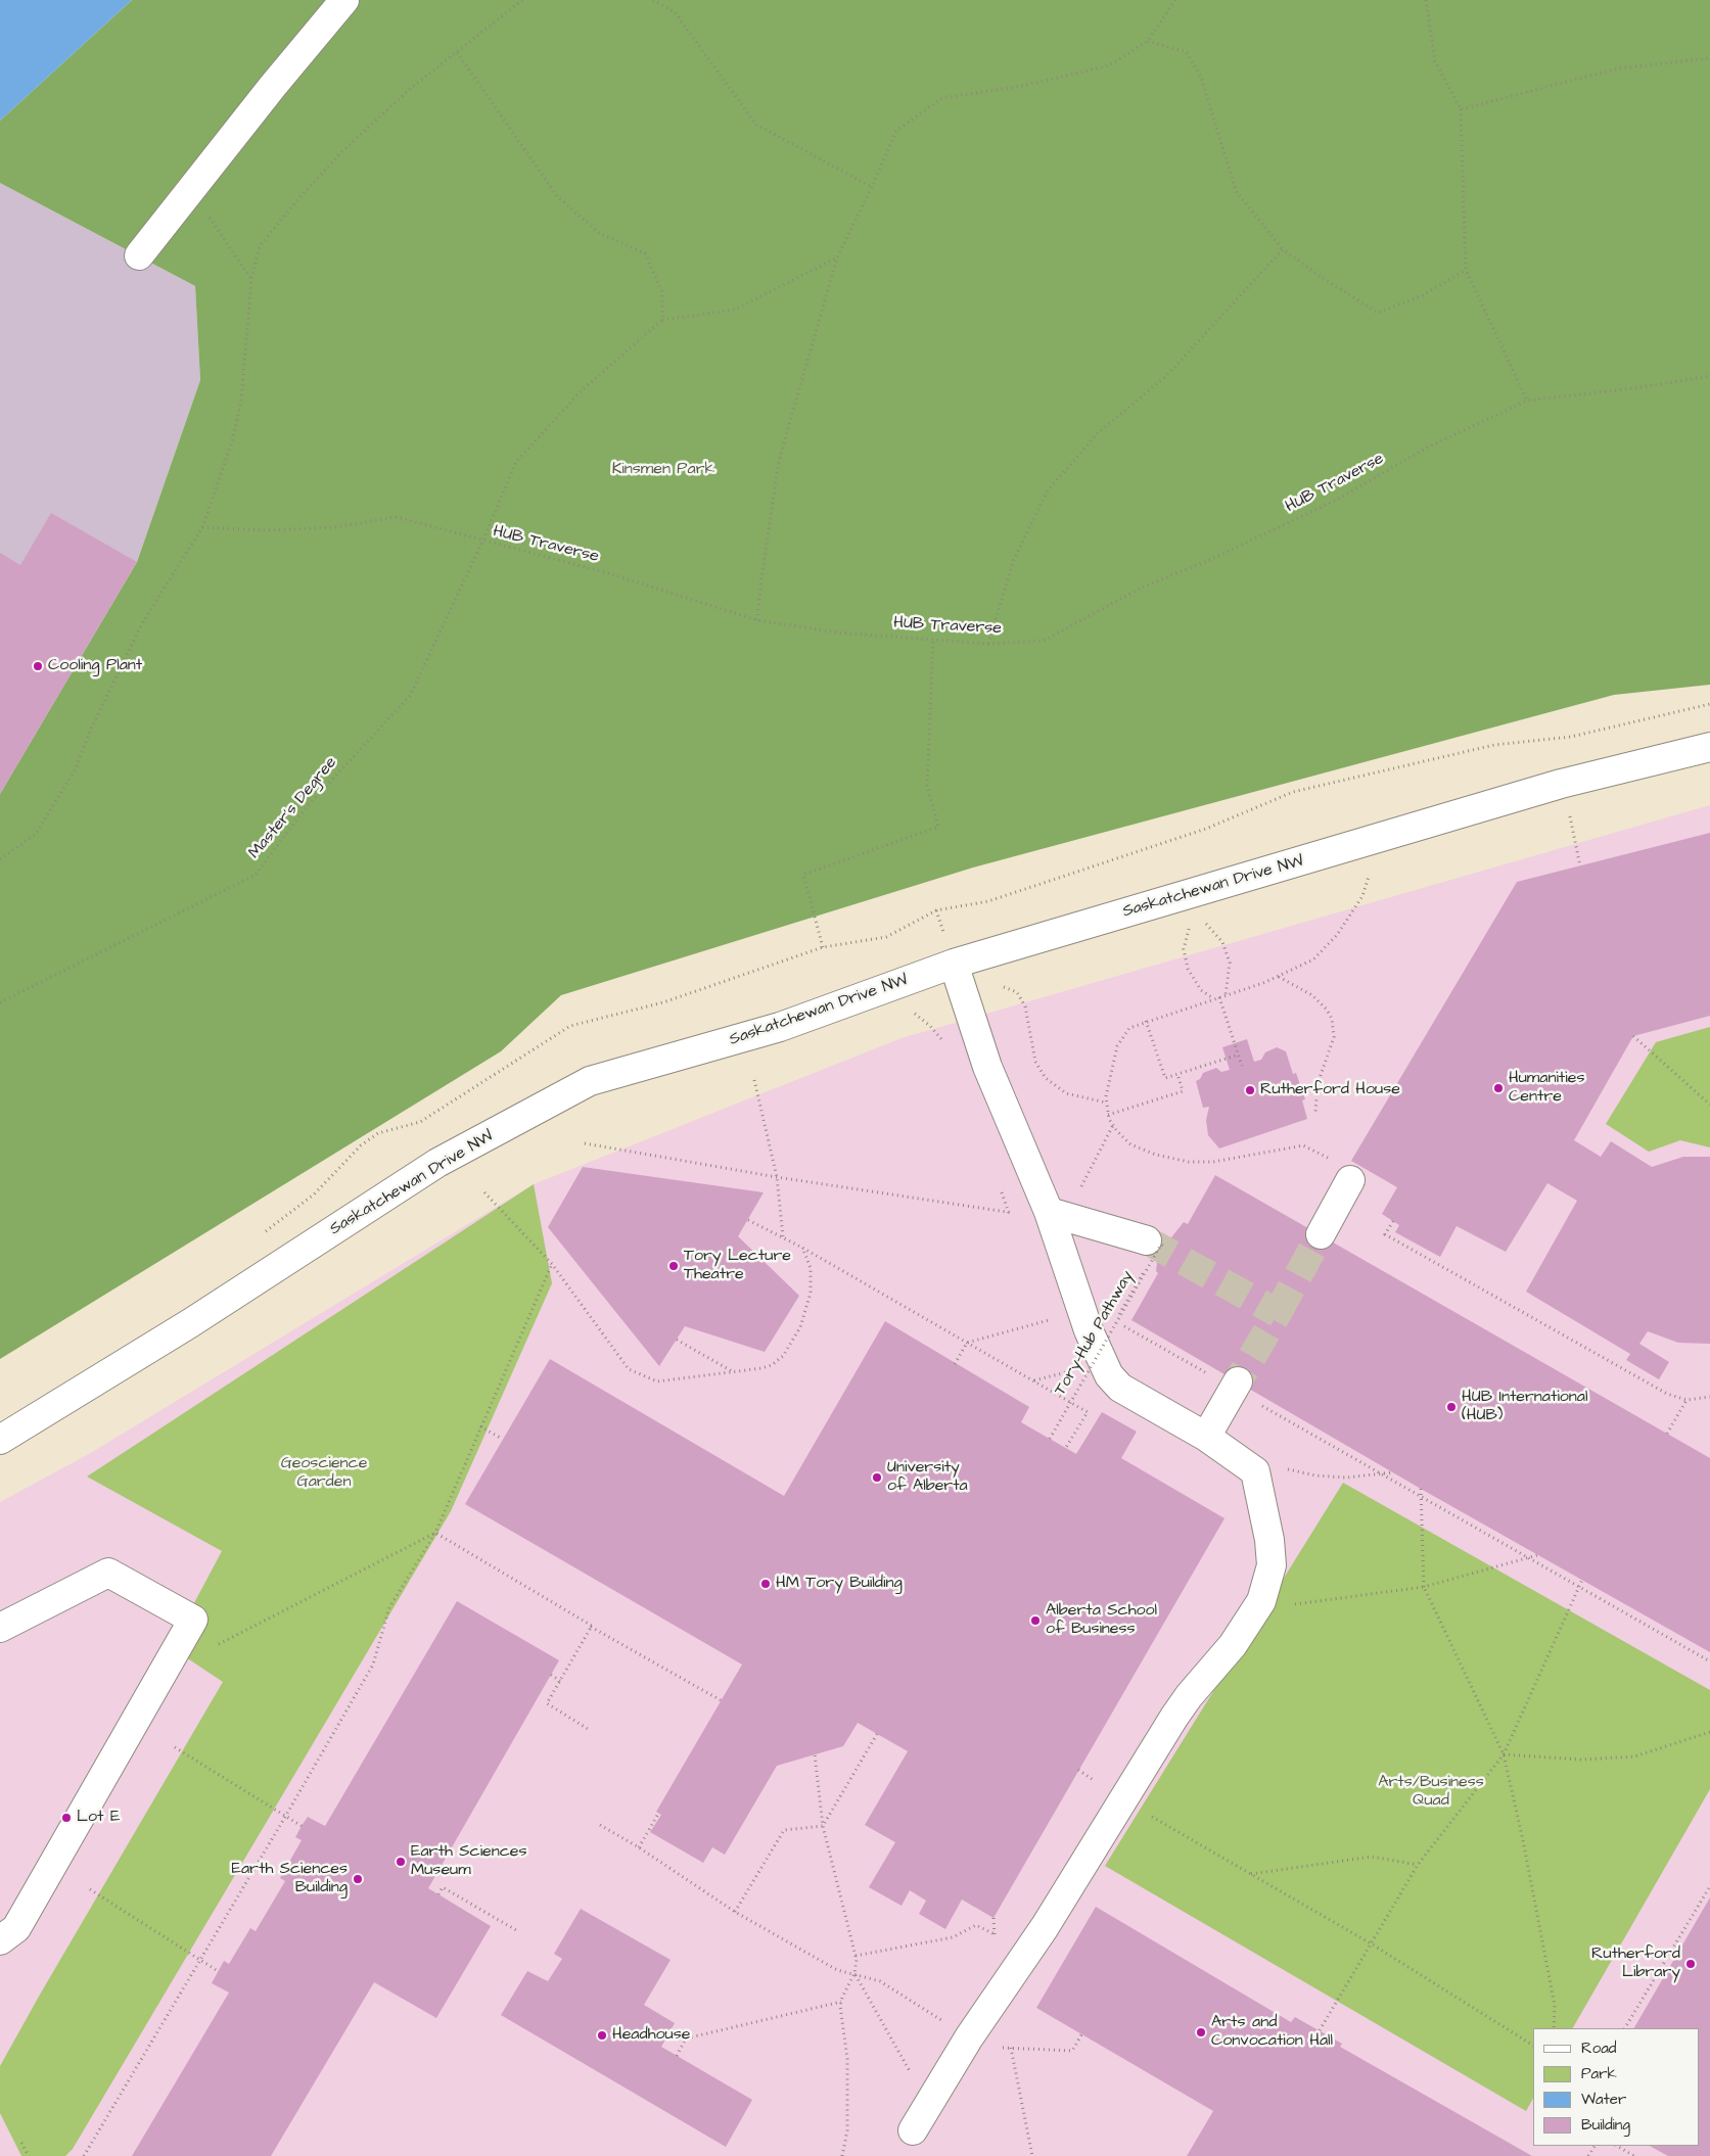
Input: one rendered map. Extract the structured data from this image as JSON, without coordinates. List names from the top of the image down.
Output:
{
  "streets": {
    "street": ["Saskatchewan Drive NW"],
    "path": ["HUB Traverse", "Master's Degree", "Tory-Hub Pathway"]
  },
  "crossings": [
    ["HUB Traverse", "Master's Degree"]
  ],
  "parks": ["Kinsmen Park", "Geoscience Garden", "Arts/Business Quad"],
  "places": [
    "Cooling Plant",
    "Humanities Centre",
    "Rutherford House",
    "Tory Lecture Theatre",
    "HUB International (HUB)",
    "University of Alberta",
    "HM Tory Building",
    "Alberta School of Business",
    "Lot E",
    "Earth Sciences Museum",
    "Earth Sciences Building",
    "Rutherford Library",
    "Arts and Convocation Hall",
    "Headhouse"
  ],
  "legend": [
    "Road",
    "Park",
    "Water",
    "Building"
  ]
}
